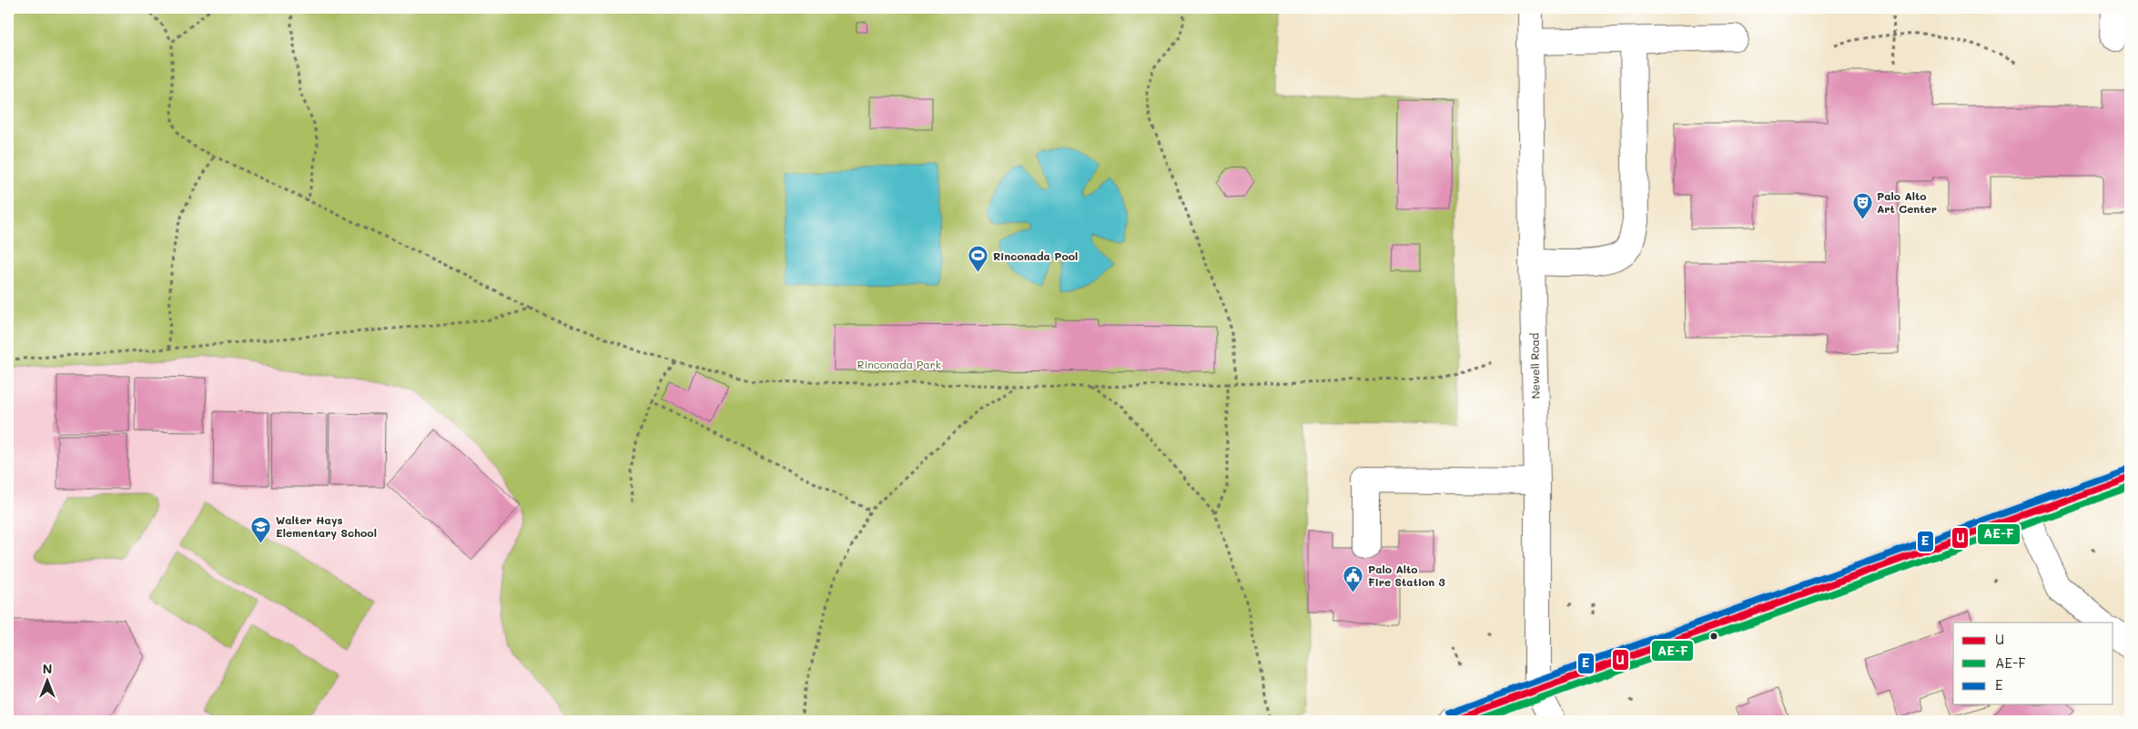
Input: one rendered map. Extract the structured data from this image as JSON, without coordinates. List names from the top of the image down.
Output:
{
  "streets": {
    "street": ["Newell Road"]
  },
  "parks": ["Rinconada Park"],
  "places": {
    "theatre": ["Palo Alto Art Center"],
    "sports": ["Rinconada Pool"],
    "school or university": ["Walter Hays Elementary School"],
    "public building": ["Palo Alto Fire Station 3"]
  },
  "lines": ["transit line E", "transit line U", "transit line AE-F"],
  "legend": ["U", "AE-F", "E"],
  "north": "top"
}
